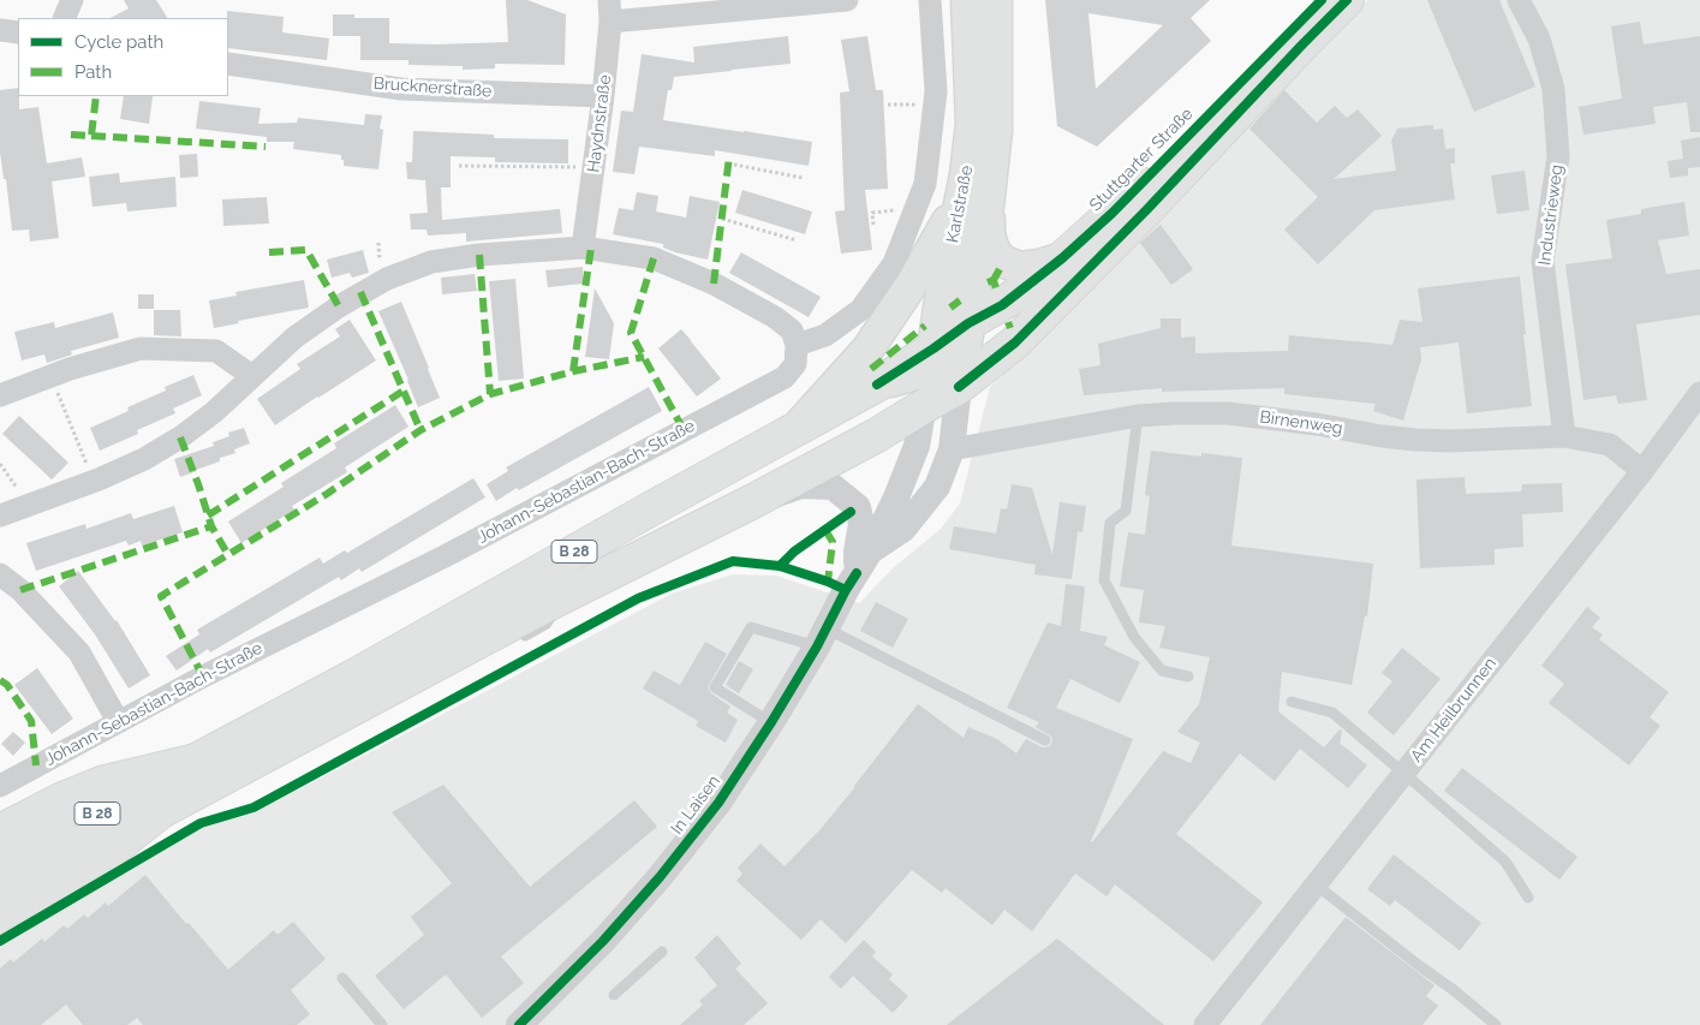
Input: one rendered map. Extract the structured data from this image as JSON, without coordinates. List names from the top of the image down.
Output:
{
  "streets": {
    "main road": ["Stuttgarter Straße", "Karlstraße", "B 28"],
    "street": [
      "Brucknerstraße",
      "Haydnstraße",
      "Industrieweg",
      "Birnenweg",
      "Johann-Sebastian-Bach-Straße",
      "Am Heilbrunnen",
      "In Laisen"
    ]
  },
  "crossings": [
    ["Brucknerstraße", "Haydnstraße"],
    ["Stuttgarter Straße", "Karlstraße"],
    ["Stuttgarter Straße", "B 28"],
    ["Karlstraße", "B 28"],
    ["Karlstraße", "In Laisen"],
    ["Industrieweg", "Birnenweg"],
    ["Birnenweg", "Am Heilbrunnen"],
    ["Birnenweg", "In Laisen"],
    ["B 28", "In Laisen"]
  ],
  "legend": ["Cycle path", "Path"]
}
